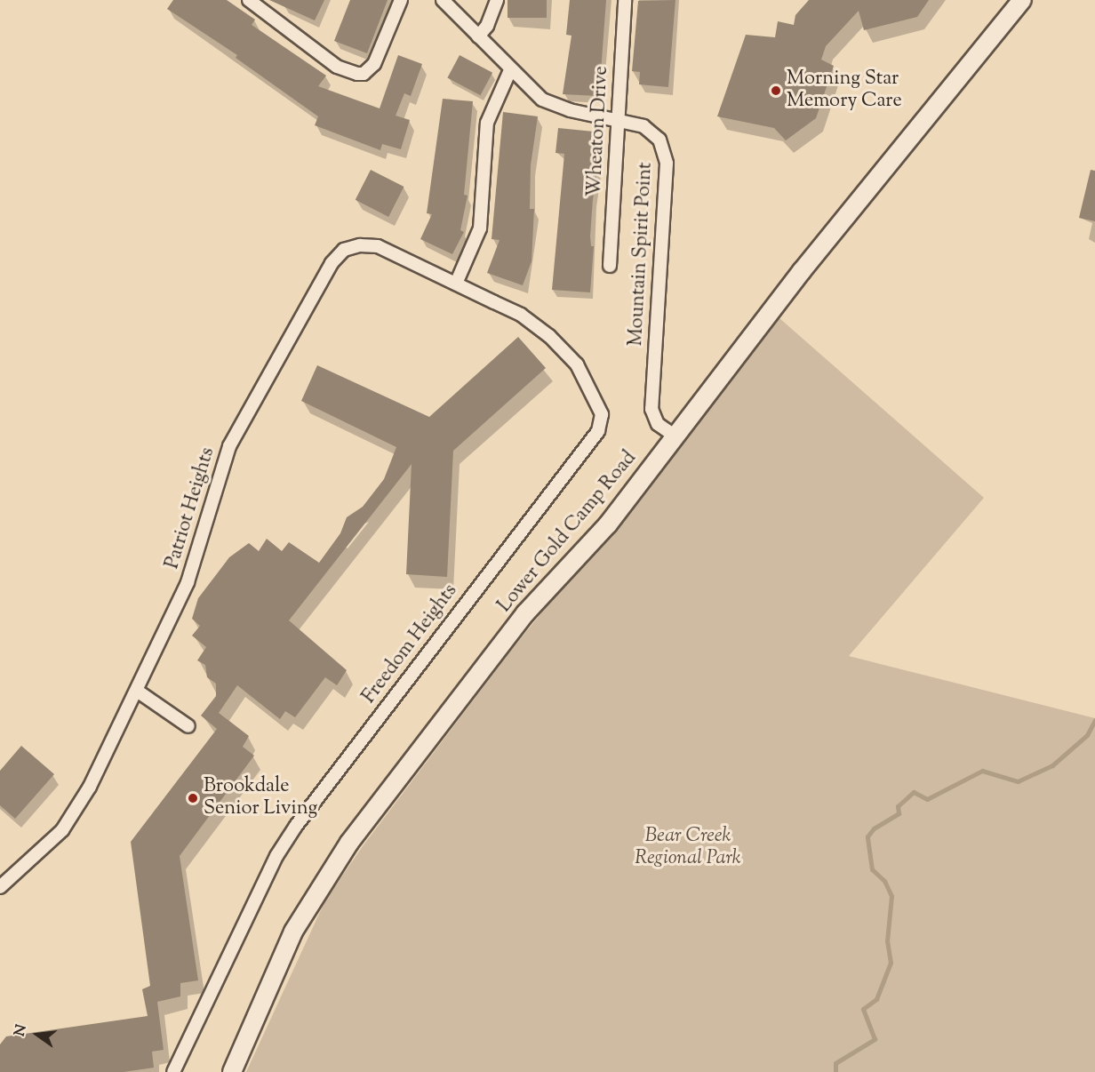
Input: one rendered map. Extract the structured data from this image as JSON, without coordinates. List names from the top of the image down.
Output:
{
  "streets": {
    "street": [
      "Wheaton Drive",
      "Mountain Spirit Point",
      "Patriot Heights",
      "Lower Gold Camp Road",
      "Freedom Heights"
    ]
  },
  "crossings": [
    ["Wheaton Drive", "Mountain Spirit Point"],
    ["Mountain Spirit Point", "Lower Gold Camp Road"],
    ["Patriot Heights", "Freedom Heights"]
  ],
  "parks": ["Bear Creek Regional Park"],
  "places": ["Morning Star Memory Care", "Brookdale Senior Living"],
  "north": "left"
}
